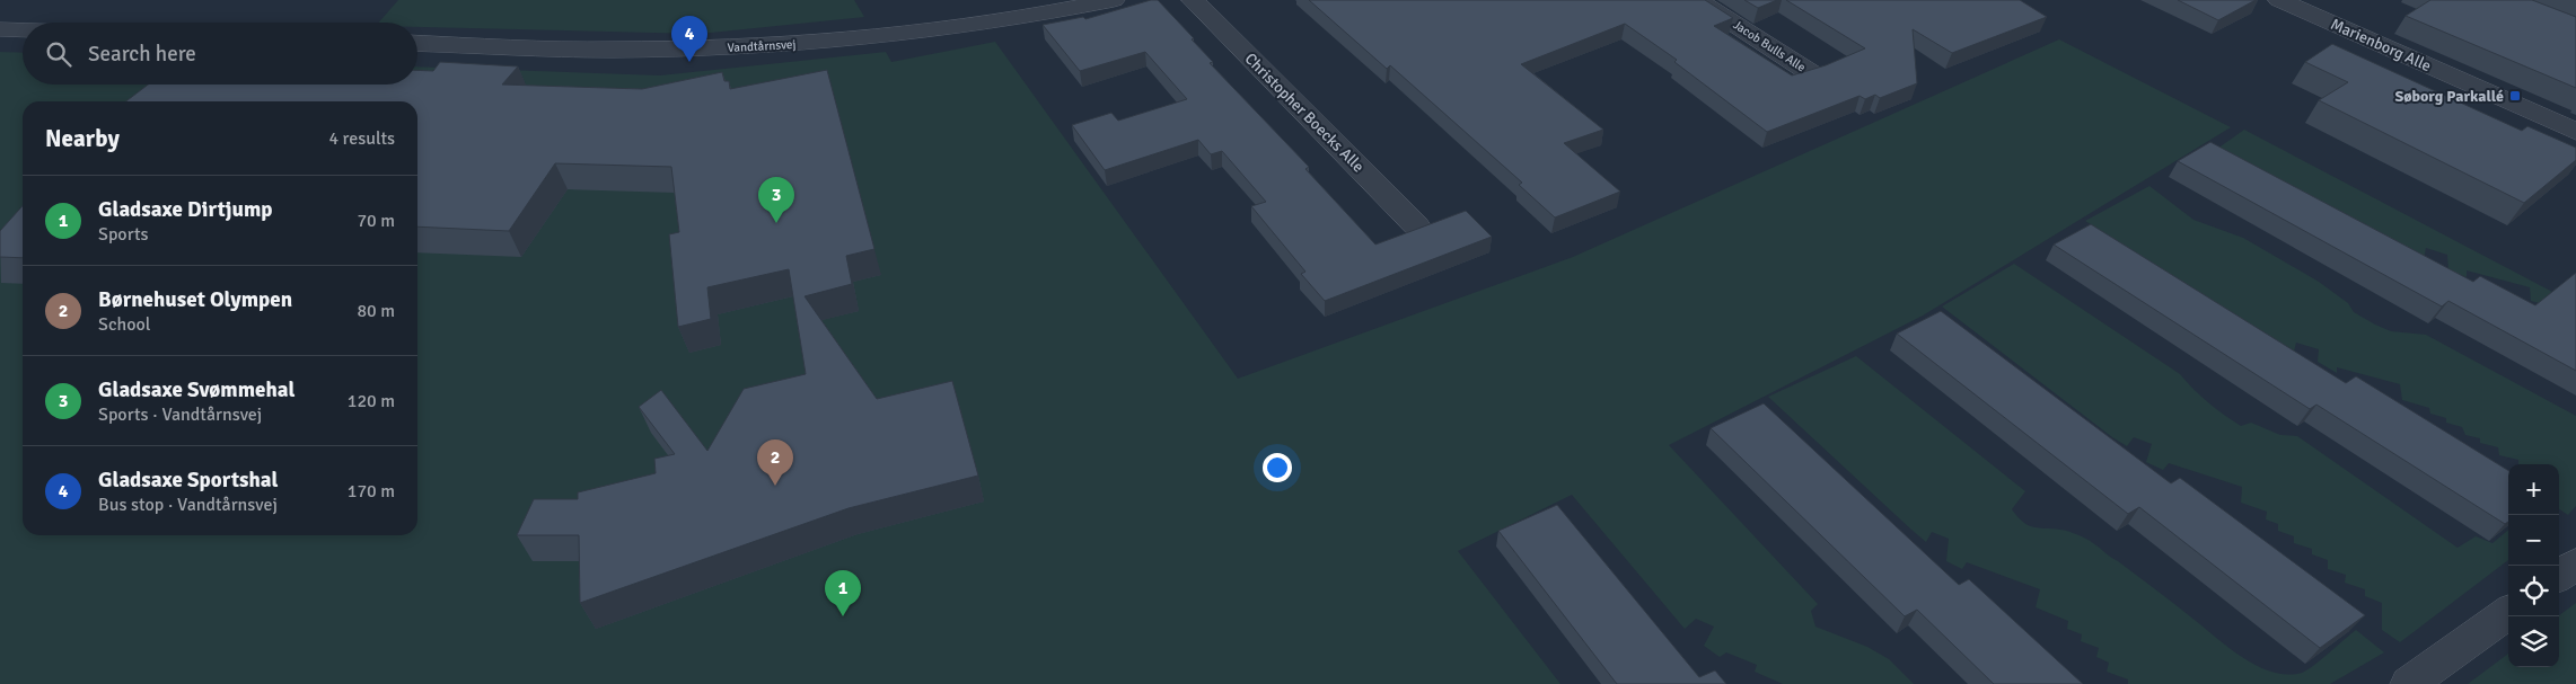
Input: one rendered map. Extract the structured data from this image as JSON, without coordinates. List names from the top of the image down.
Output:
{
  "streets": {
    "street": [
      "Marienborg Alle",
      "Vandtårnsvej",
      "Jacob Bulls Alle",
      "Christopher Boecks Alle"
    ]
  },
  "places": {
    "transit": ["Søborg Parkallé"]
  },
  "page": {
    "pins": [
      "4",
      "3",
      "2",
      "1"
    ],
    "search": "Search here",
    "heading": ["Nearby", "4 results"],
    "list": [
      {
        "mark": "1",
        "name": "Gladsaxe Dirtjump",
        "note": "Sports",
        "value": "70 m"
      },
      {
        "mark": "2",
        "name": "Børnehuset Olympen",
        "note": "School",
        "value": "80 m"
      },
      {
        "mark": "3",
        "name": "Gladsaxe Svømmehal",
        "note": "Sports · Vandtårnsvej",
        "value": "120 m"
      },
      {
        "mark": "4",
        "name": "Gladsaxe Sportshal",
        "note": "Bus stop · Vandtårnsvej",
        "value": "170 m"
      }
    ],
    "map_buttons": ["+", "−"]
  }
}
